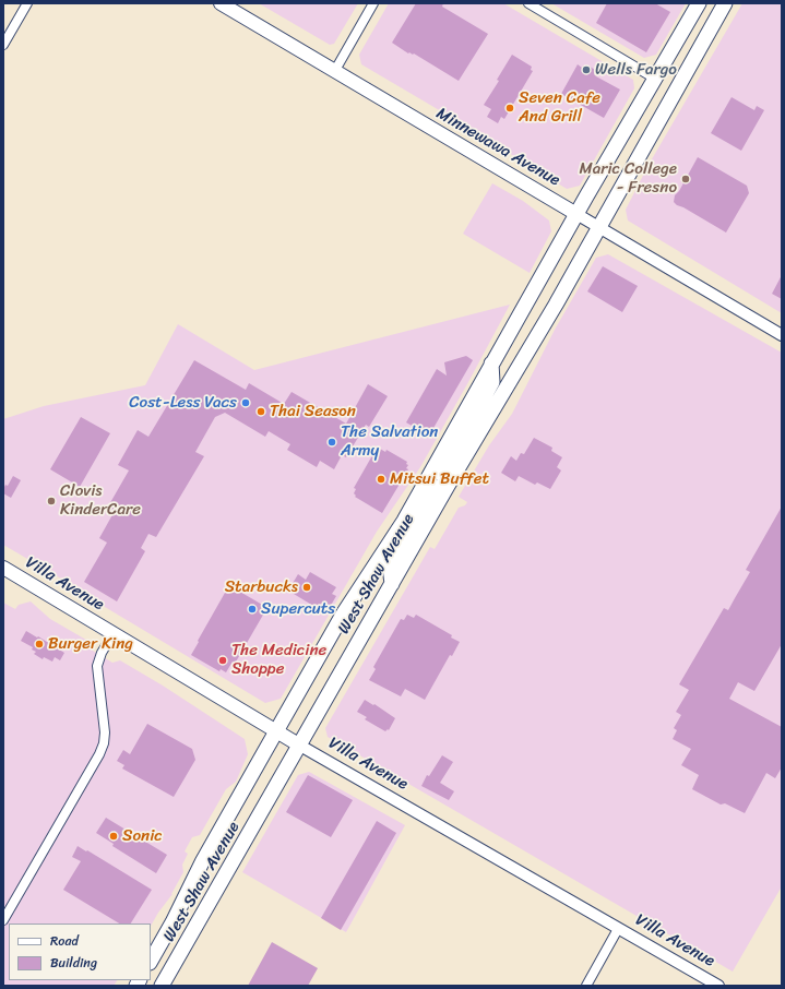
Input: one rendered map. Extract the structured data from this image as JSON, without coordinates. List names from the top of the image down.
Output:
{
  "streets": {
    "main road": ["Minnewawa Avenue", "West Shaw Avenue", "Villa Avenue"]
  },
  "crossings": [
    ["Minnewawa Avenue", "West Shaw Avenue"],
    ["West Shaw Avenue", "Villa Avenue"]
  ],
  "places": [
    "Wells Fargo",
    "Seven Cafe And Grill",
    "Maric College - Fresno",
    "Cost-Less Vacs",
    "Thai Season",
    "The Salvation Army",
    "Mitsui Buffet",
    "Clovis KinderCare",
    "Starbucks",
    "Supercuts",
    "Burger King",
    "The Medicine Shoppe",
    "Sonic"
  ],
  "legend": ["Road", "Building"]
}
